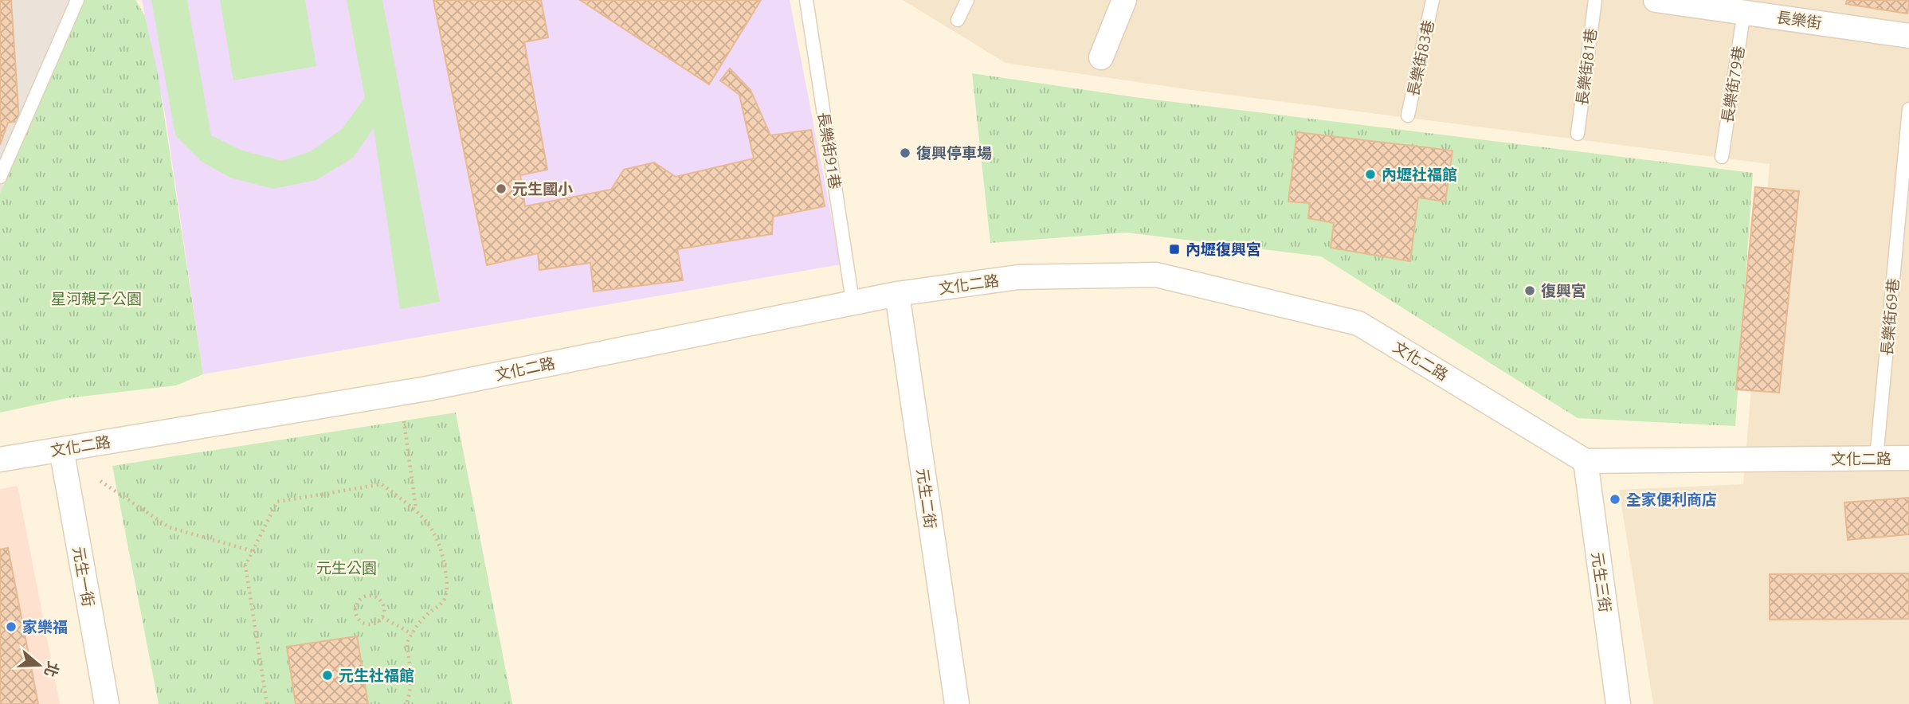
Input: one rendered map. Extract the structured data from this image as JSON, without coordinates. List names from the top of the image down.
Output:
{
  "streets": {
    "street": [
      "長樂街",
      "文化二路",
      "元生二街",
      "元生一街",
      "元生三街"
    ],
    "lane": [
      "長樂街83巷",
      "長樂街81巷",
      "長樂街79巷",
      "長樂街91巷",
      "長樂街69巷"
    ]
  },
  "crossings": [
    ["長樂街", "長樂街79巷"],
    ["長樂街91巷", "文化二路"],
    ["文化二路", "長樂街69巷"],
    ["文化二路", "元生二街"],
    ["文化二路", "元生一街"],
    ["文化二路", "元生三街"]
  ],
  "parks": ["星河親子公園", "元生公園"],
  "places": {
    "other": [
      "復興停車場",
      "內壢社福館",
      "元生國小",
      "復興宮",
      "全家便利商店",
      "家樂福",
      "元生社福館"
    ],
    "transit": ["內壢復興宮"]
  },
  "north": "right"
}
